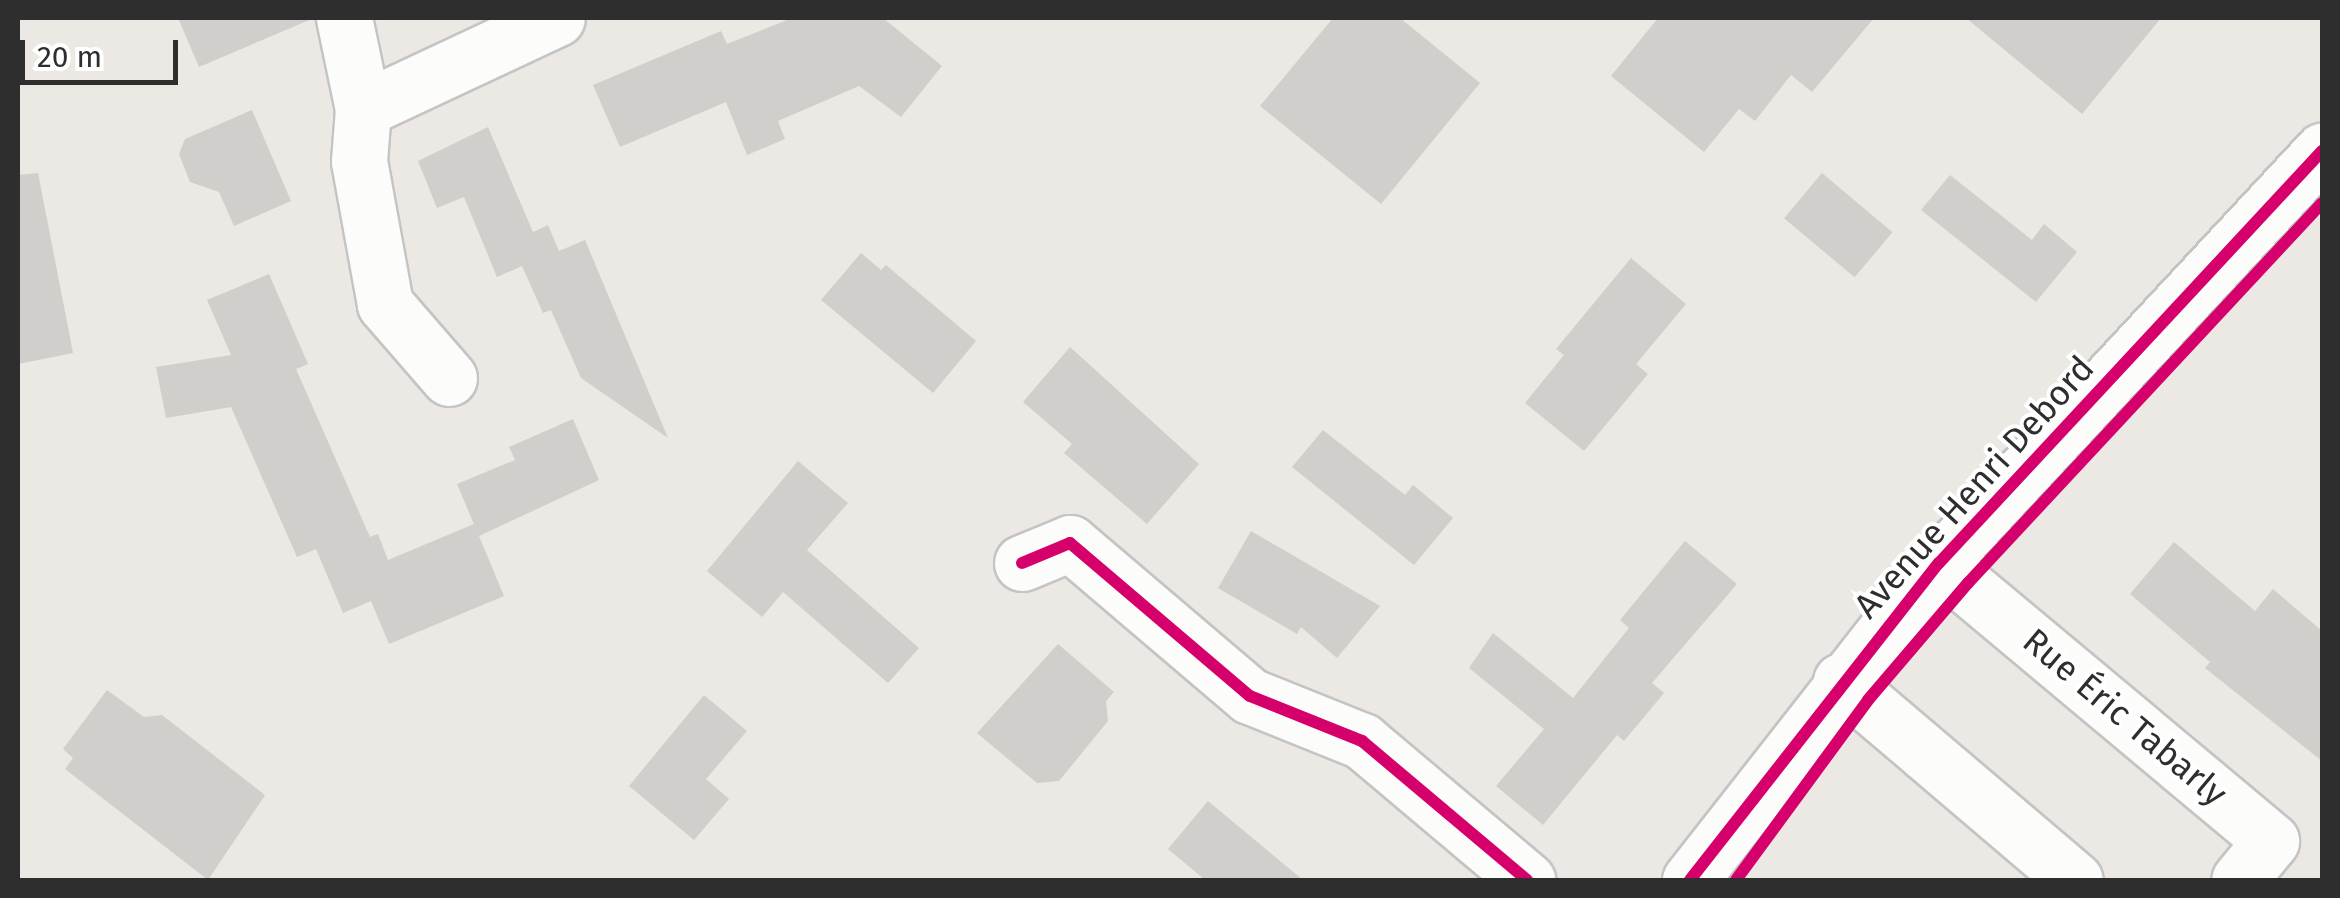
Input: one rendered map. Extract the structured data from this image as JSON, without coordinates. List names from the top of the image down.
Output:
{
  "streets": {
    "street": ["Avenue Henri Debord", "Rue Éric Tabarly"]
  },
  "crossings": [
    ["Avenue Henri Debord", "Rue Éric Tabarly"]
  ],
  "scale_bar": "20 m"
}
